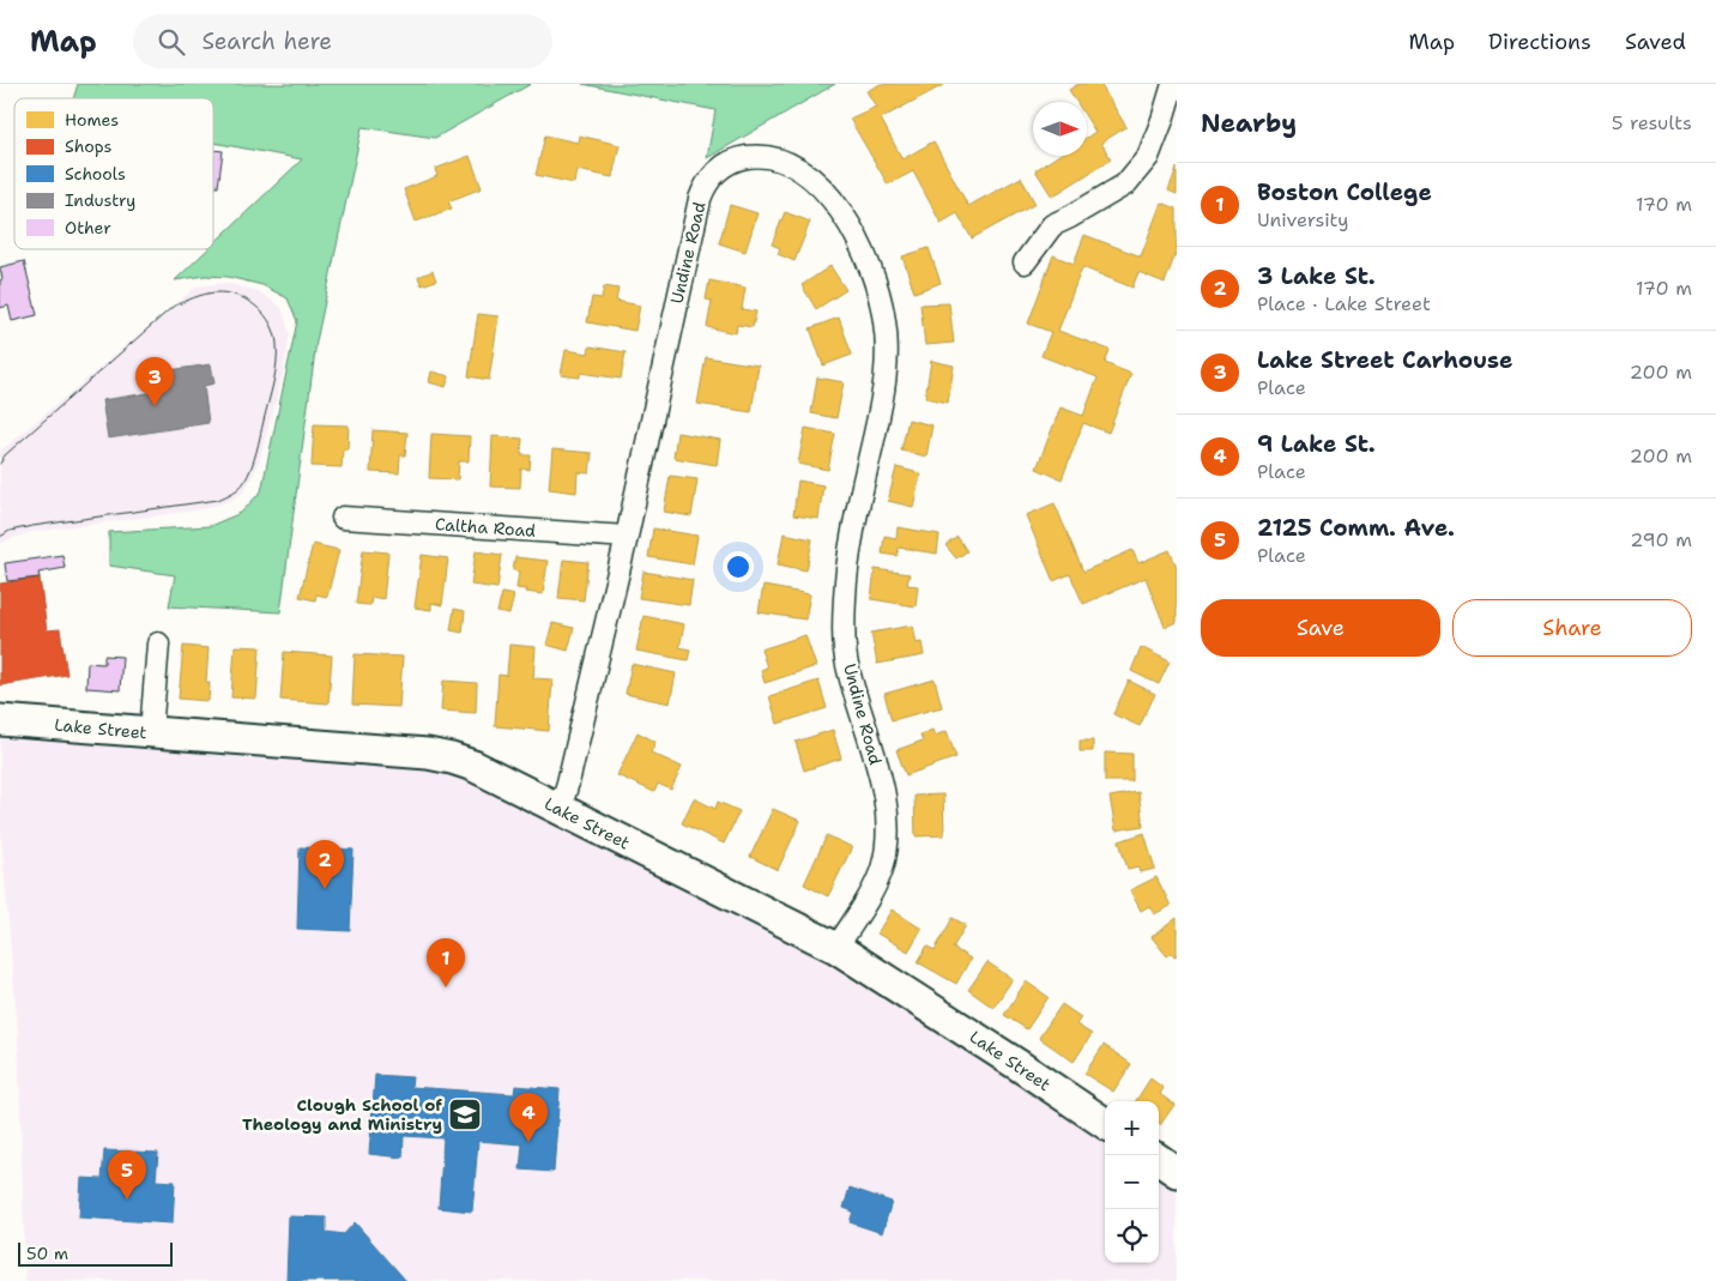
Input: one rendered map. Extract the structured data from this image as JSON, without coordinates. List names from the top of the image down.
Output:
{
  "streets": {
    "street": ["Undine Road", "Caltha Road", "Lake Street"]
  },
  "crossings": [
    ["Undine Road", "Caltha Road"],
    ["Undine Road", "Lake Street"]
  ],
  "places": {
    "school or university": ["Clough School of Theology and Ministry"]
  },
  "legend": [
    "Homes",
    "Shops",
    "Schools",
    "Industry",
    "Other"
  ],
  "scale_bar": "50 m",
  "north": "right",
  "page": {
    "header": "Map",
    "search": "Search here",
    "nav": ["Map", "Directions", "Saved"],
    "heading": ["Nearby", "5 results"],
    "list": [
      {
        "mark": "1",
        "name": "Boston College",
        "note": "University",
        "value": "170 m"
      },
      {
        "mark": "2",
        "name": "3 Lake St.",
        "note": "Place · Lake Street",
        "value": "170 m"
      },
      {
        "mark": "3",
        "name": "Lake Street Carhouse",
        "note": "Place",
        "value": "200 m"
      },
      {
        "mark": "4",
        "name": "9 Lake St.",
        "note": "Place",
        "value": "200 m"
      },
      {
        "mark": "5",
        "name": "2125 Comm. Ave.",
        "note": "Place",
        "value": "290 m"
      }
    ],
    "pins": [
      "3",
      "2",
      "1",
      "4",
      "5"
    ],
    "buttons": ["Save", "Share"],
    "map_buttons": ["+", "−"],
    "scale": "50 m"
  }
}
